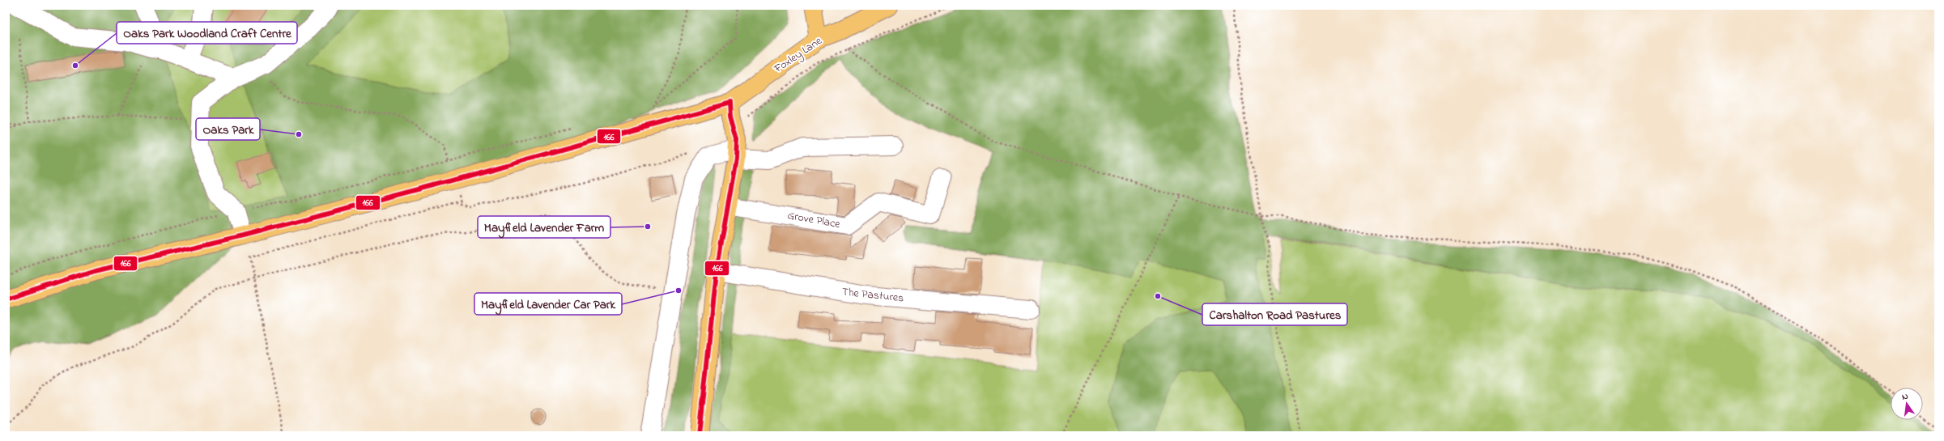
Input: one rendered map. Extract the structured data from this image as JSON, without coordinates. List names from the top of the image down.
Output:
{
  "streets": {
    "main road": ["Foxley Lane"],
    "street": ["Grove Place", "The Pastures"]
  },
  "places": [
    "Oaks Park Woodland Craft Centre",
    "Oaks Park",
    "Mayfield Lavender Farm",
    "Mayfield Lavender Car Park",
    "Carshalton Road Pastures"
  ],
  "lines": ["transit line 166"],
  "north": "top"
}
